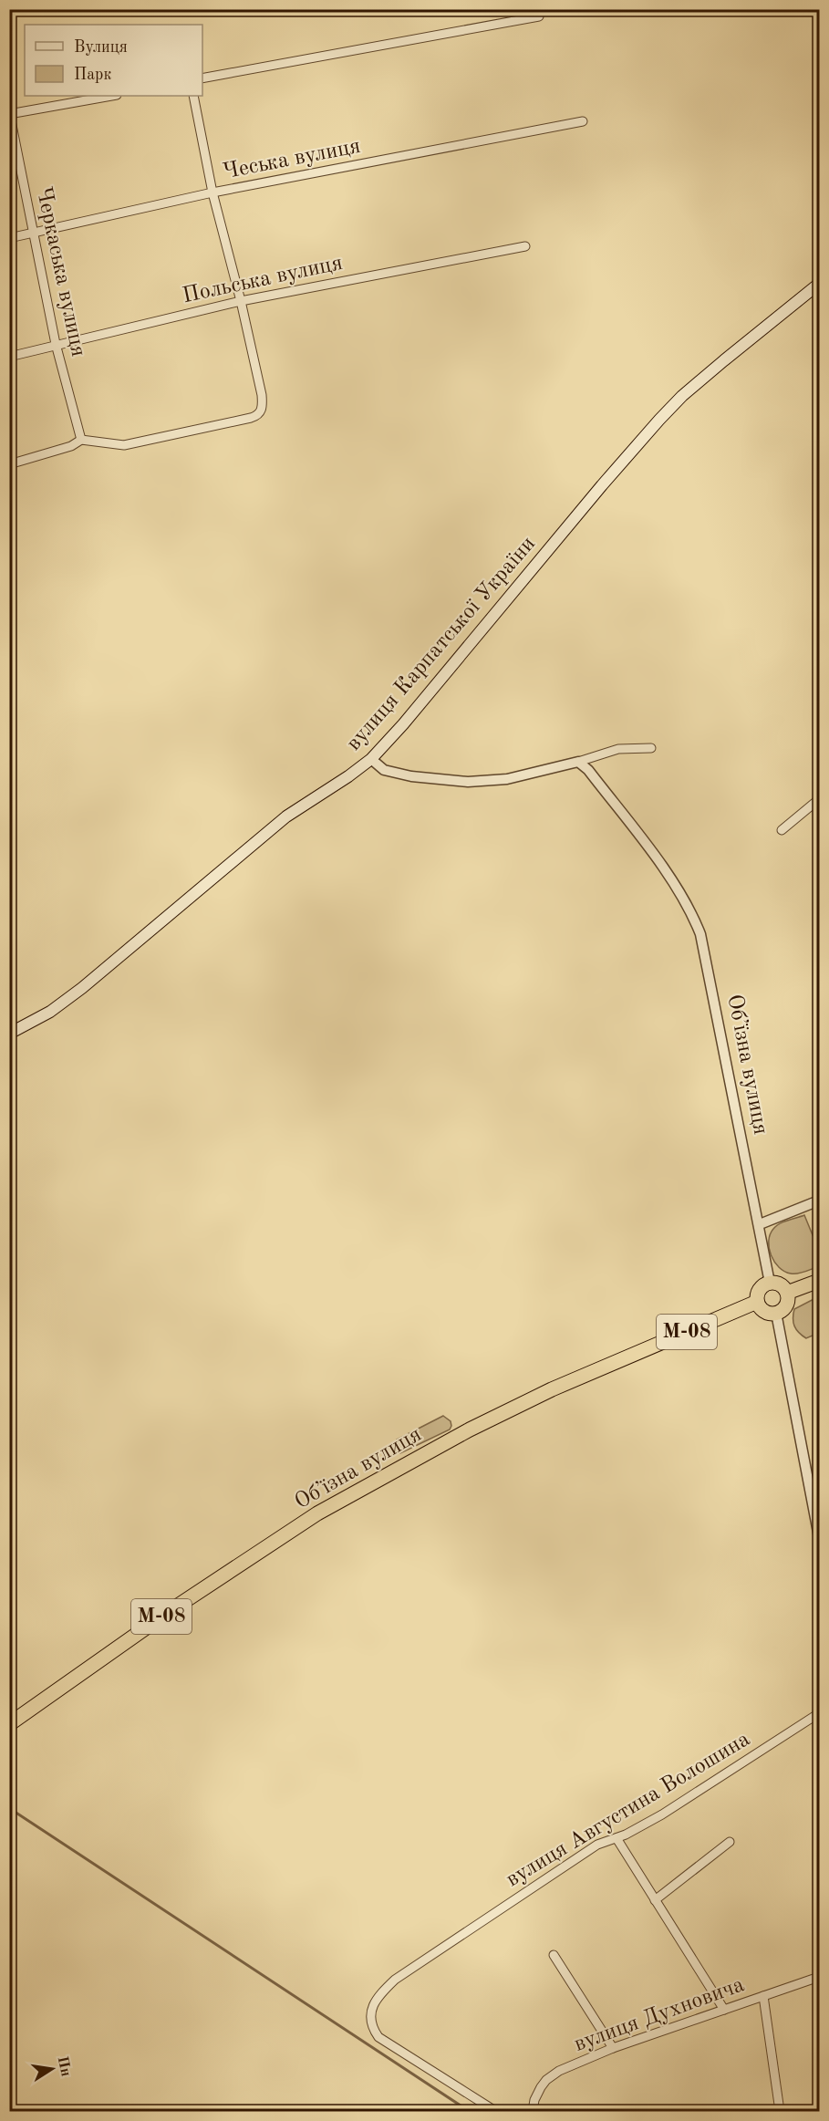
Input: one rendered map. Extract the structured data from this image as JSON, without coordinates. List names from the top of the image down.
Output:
{
  "streets": {
    "highway": ["Обʼїзна вулиця", "М-08"],
    "main road": ["вулиця Карпатської України"],
    "street": [
      "Чеська вулиця",
      "Черкаська вулиця",
      "Польська вулиця",
      "вулиця Августина Волошина",
      "вулиця Духновича"
    ]
  },
  "crossings": [
    ["Чеська вулиця", "Черкаська вулиця"],
    ["Черкаська вулиця", "Польська вулиця"]
  ],
  "legend": ["Вулиця", "Парк"],
  "north": "right"
}
